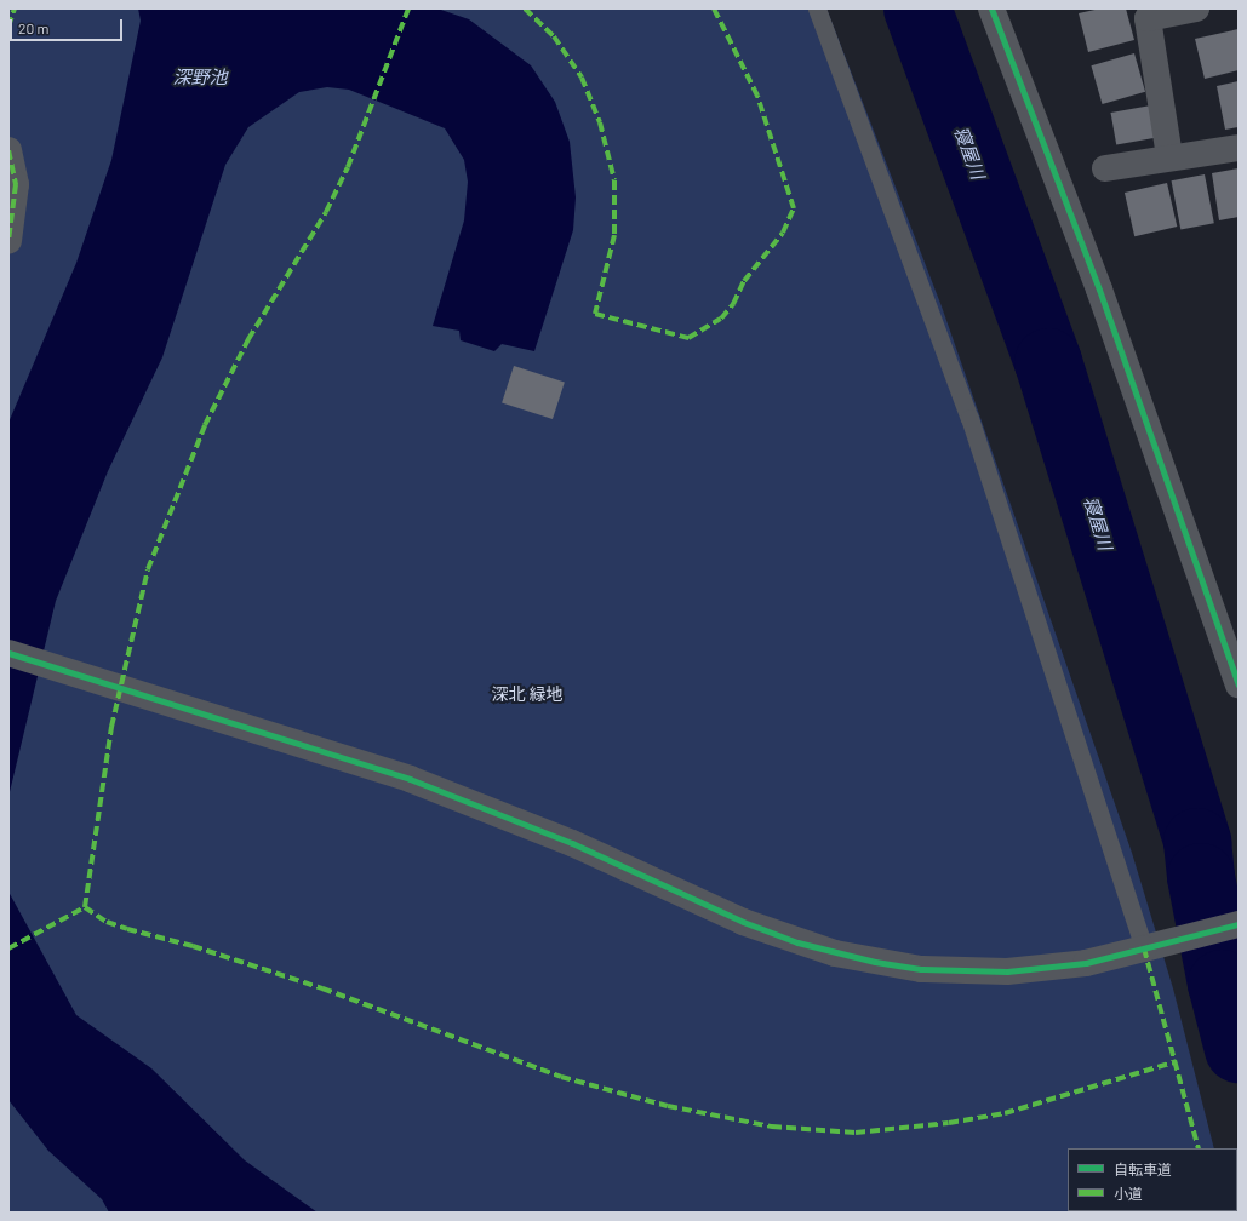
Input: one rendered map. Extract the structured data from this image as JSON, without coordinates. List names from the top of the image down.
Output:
{
  "water": ["深野池", "寝屋川"],
  "parks": ["深北 緑地"],
  "legend": ["自転車道", "小道"],
  "scale_bar": "20 m"
}
